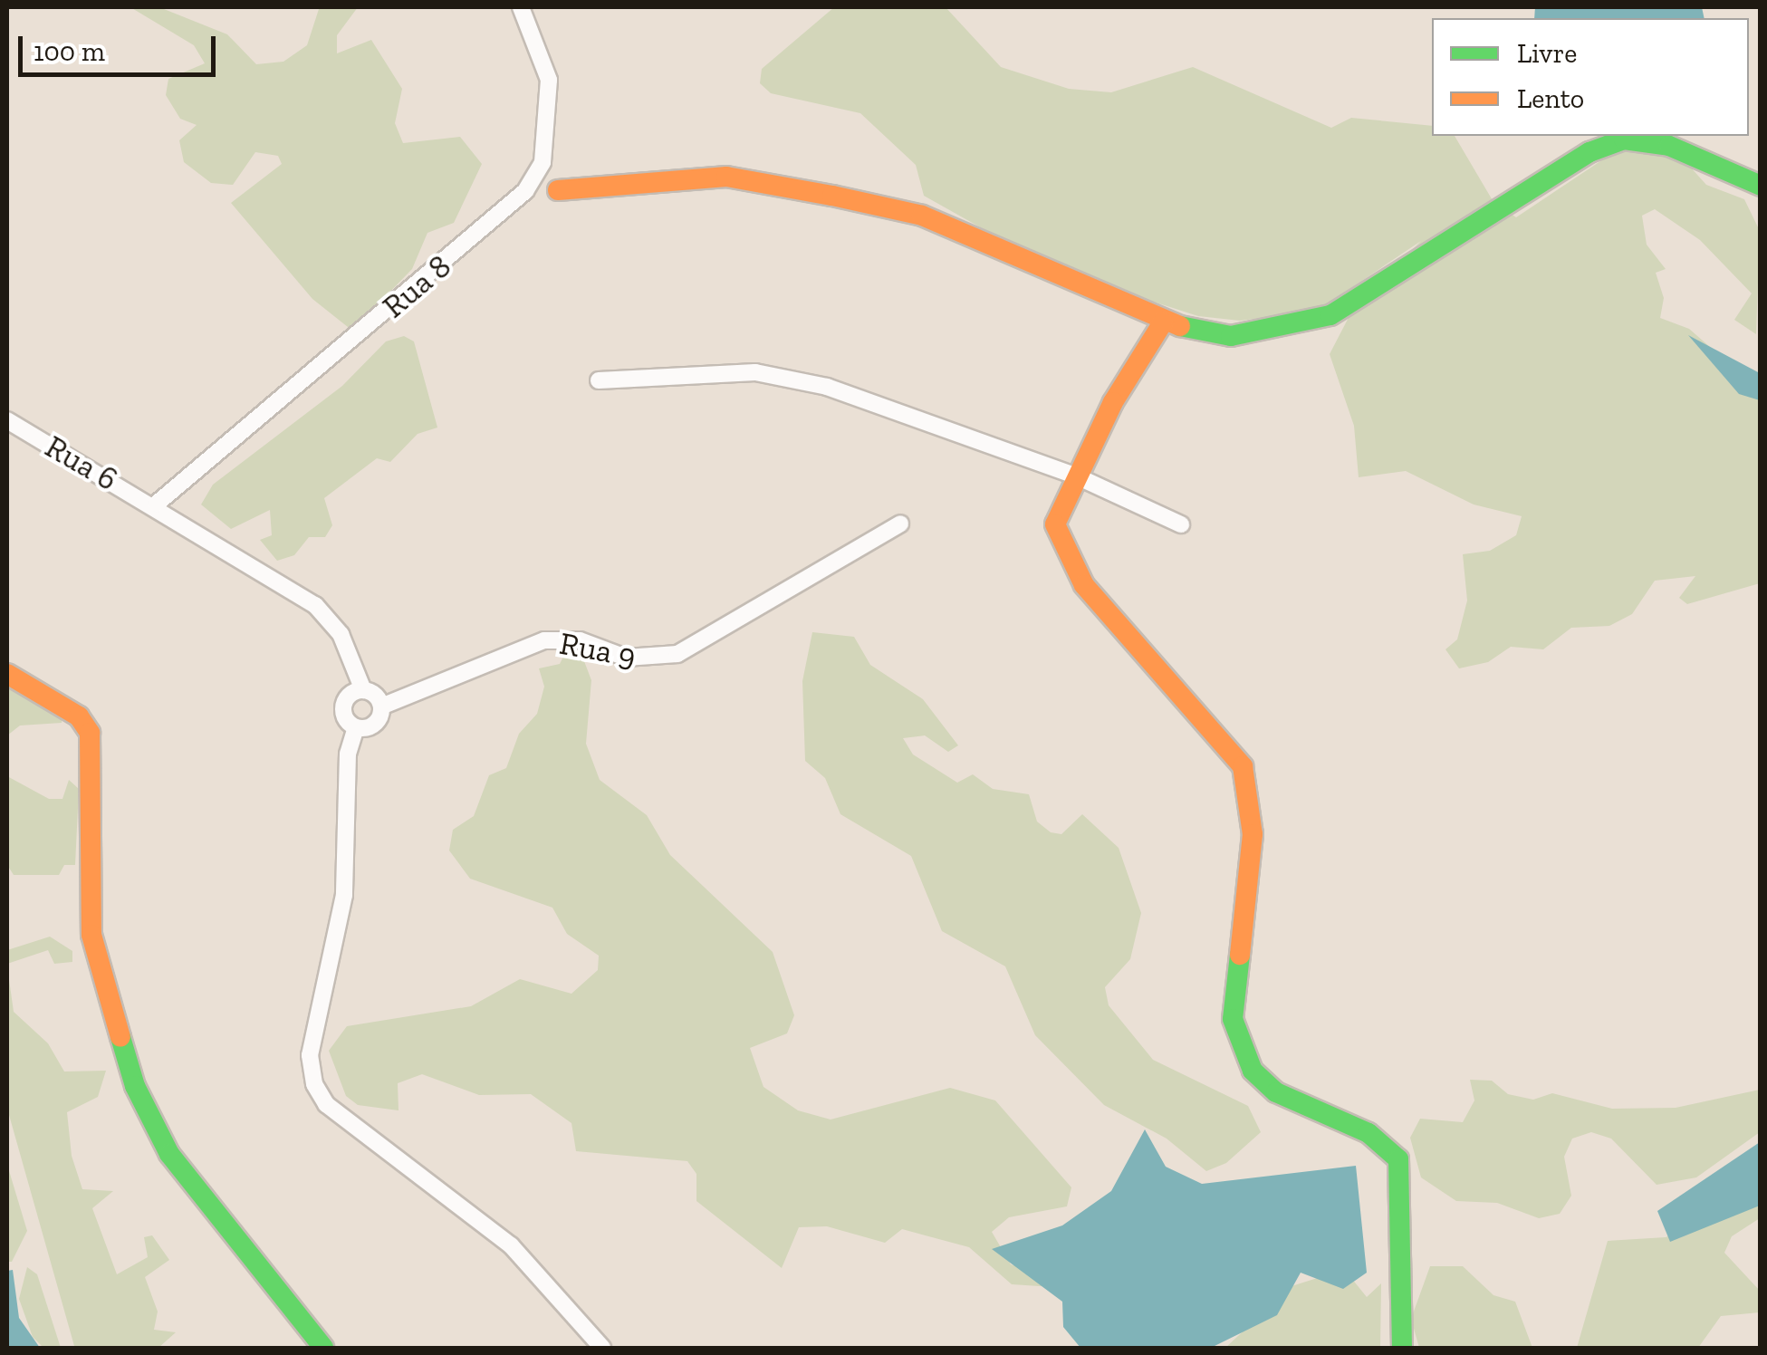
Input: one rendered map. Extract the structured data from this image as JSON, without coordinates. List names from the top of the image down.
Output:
{
  "streets": {
    "street": ["Rua 8", "Rua 6", "Rua 9"]
  },
  "crossings": [
    ["Rua 8", "Rua 6"],
    ["Rua 6", "Rua 9"]
  ],
  "legend": ["Livre", "Lento"],
  "scale_bar": "100 m"
}
